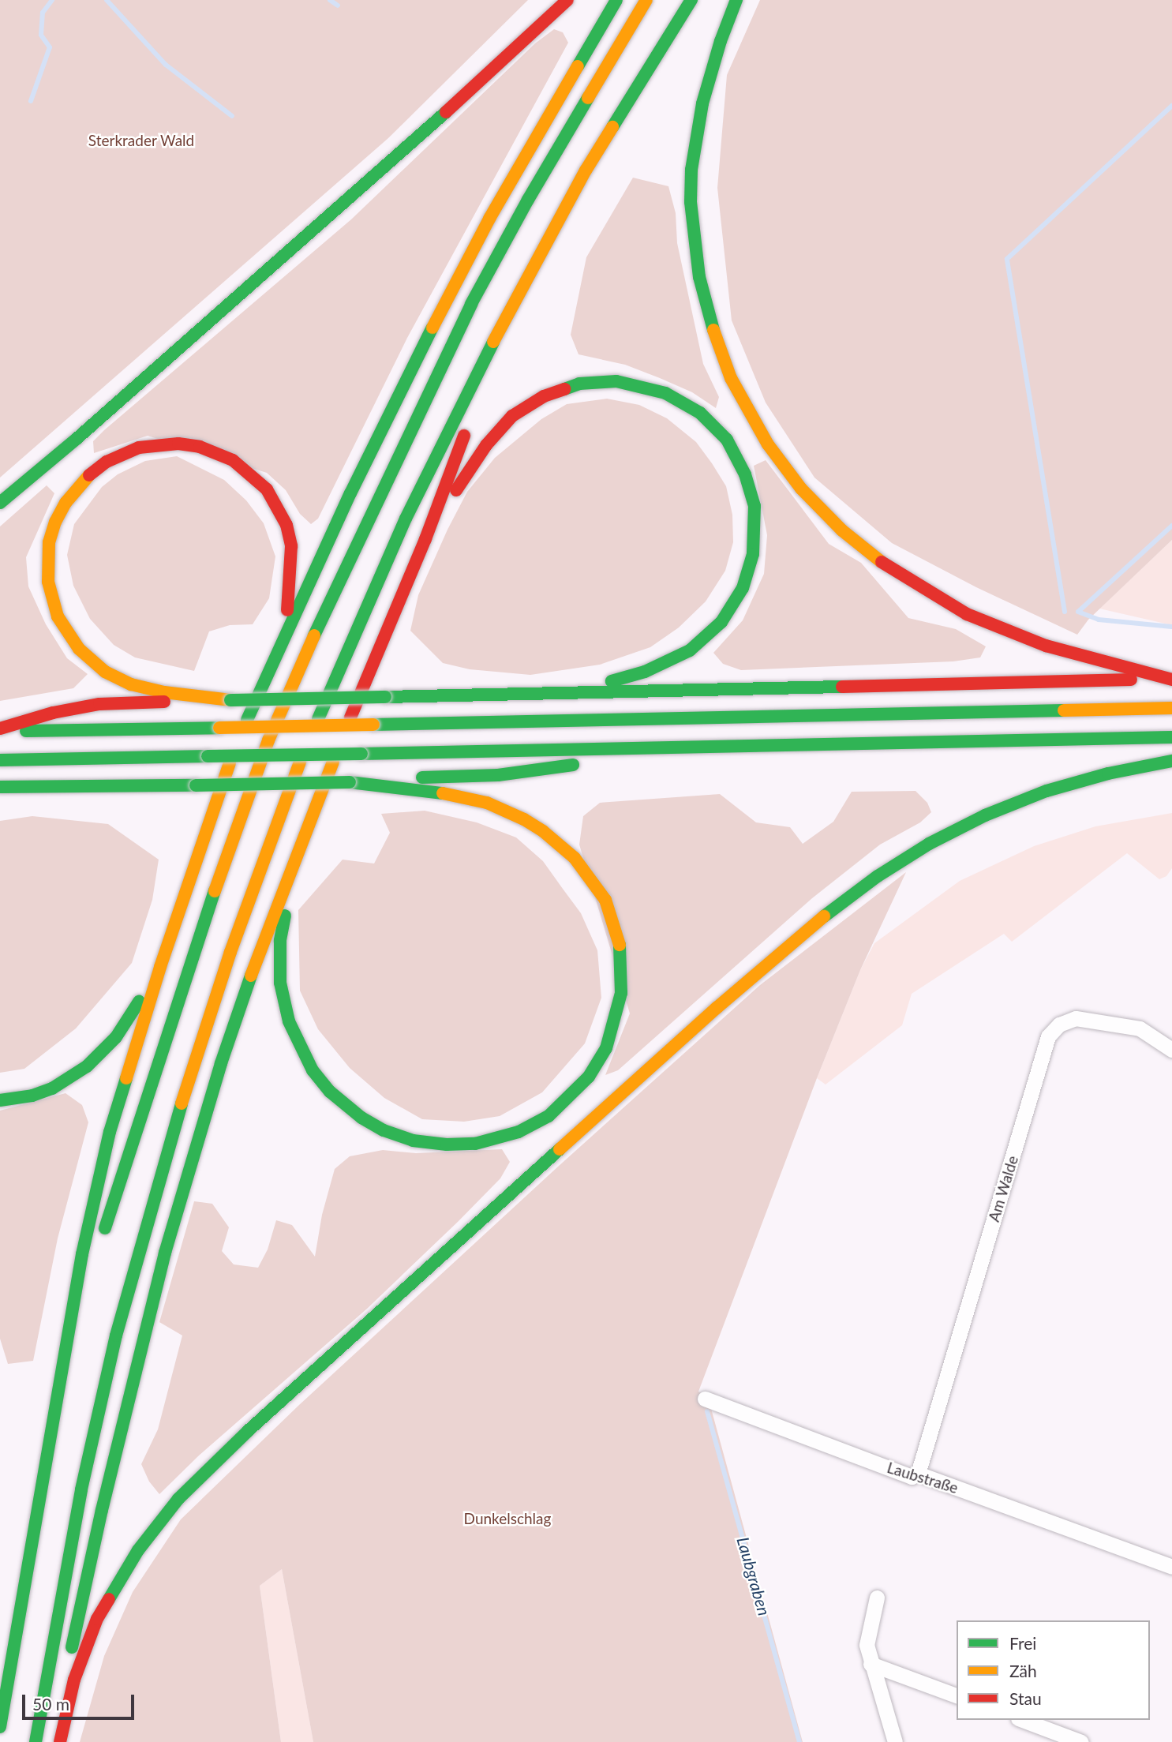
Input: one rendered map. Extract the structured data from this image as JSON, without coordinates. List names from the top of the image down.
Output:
{
  "streets": {
    "street": ["Am Walde", "Laubstraße"]
  },
  "crossings": [
    ["Am Walde", "Laubstraße"]
  ],
  "water": ["Laubgraben"],
  "parks": ["Sterkrader Wald", "Dunkelschlag"],
  "legend": ["Frei", "Zäh", "Stau"],
  "scale_bar": "50 m"
}
